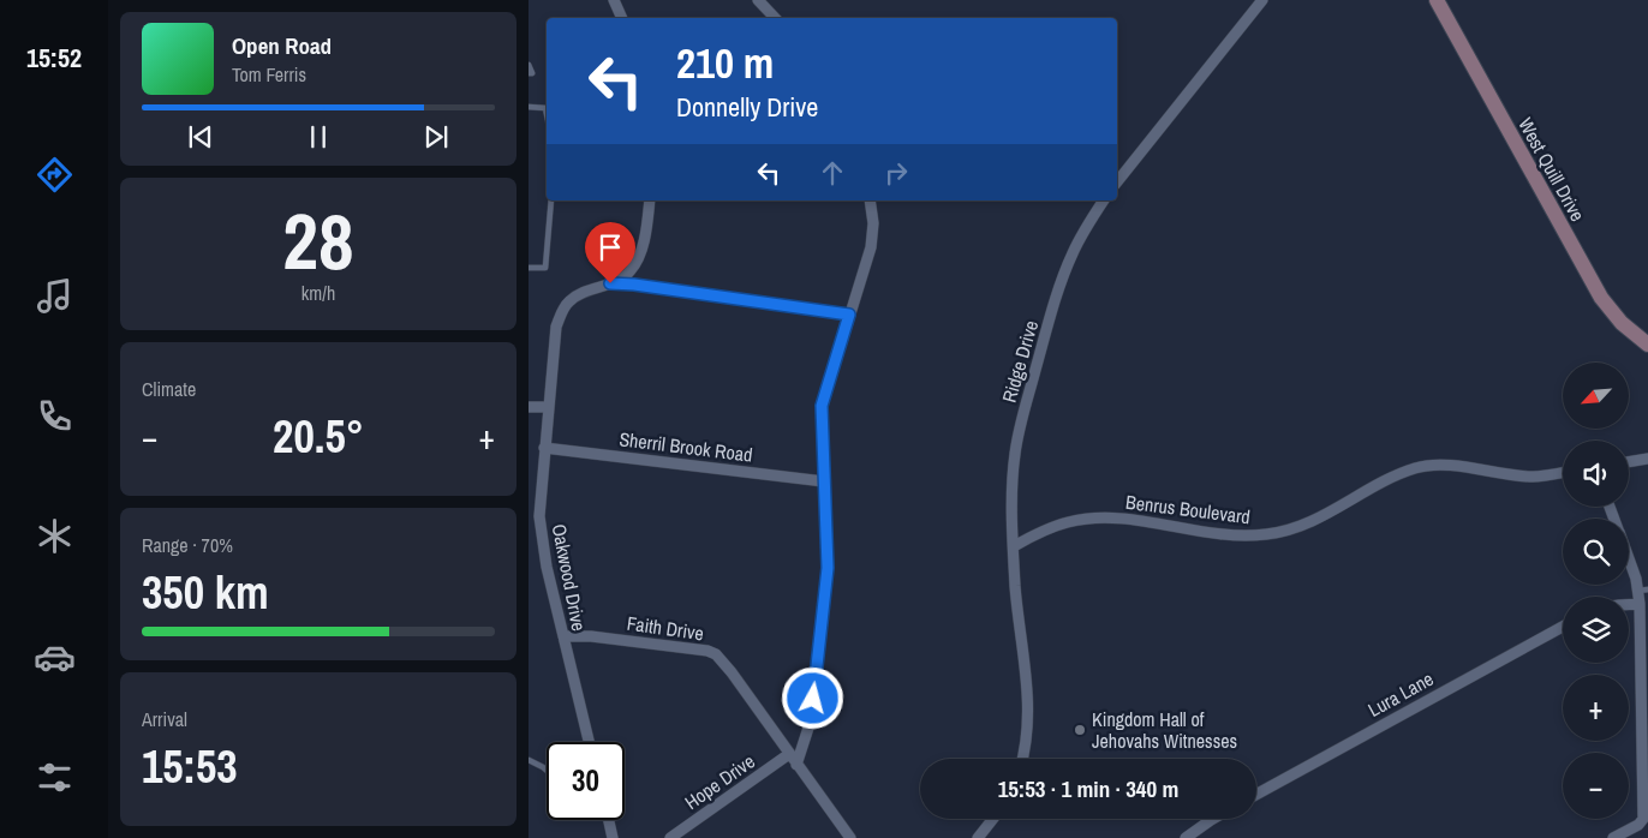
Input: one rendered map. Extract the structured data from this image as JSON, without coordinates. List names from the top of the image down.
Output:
{
  "streets": {
    "street": [
      "West Quill Drive",
      "Ridge Drive",
      "Sherril Brook Road",
      "Benrus Boulevard",
      "Oakwood Drive",
      "Faith Drive",
      "Lura Lane",
      "Hope Drive"
    ]
  },
  "crossings": [
    ["Ridge Drive", "Benrus Boulevard"],
    ["Sherril Brook Road", "Oakwood Drive"],
    ["Oakwood Drive", "Faith Drive"],
    ["Faith Drive", "Hope Drive"]
  ],
  "places": ["Kingdom Hall of Jehovahs Witnesses"],
  "north": "bottom left",
  "page": {
    "tabs": "15:52",
    "turn": ["210 m", "Donnelly Drive"],
    "song": ["Open Road", "Tom Ferris"],
    "tile": [
      ["28", "km/h"],
      "Climate",
      ["Range · 70%", "350 km"],
      ["Arrival", "15:53"]
    ],
    "map_buttons": ["+", "−"],
    "heat": ["−", "20.5°", "+"],
    "limit": "30",
    "trip": "15:53 · 1 min · 340 m"
  }
}
